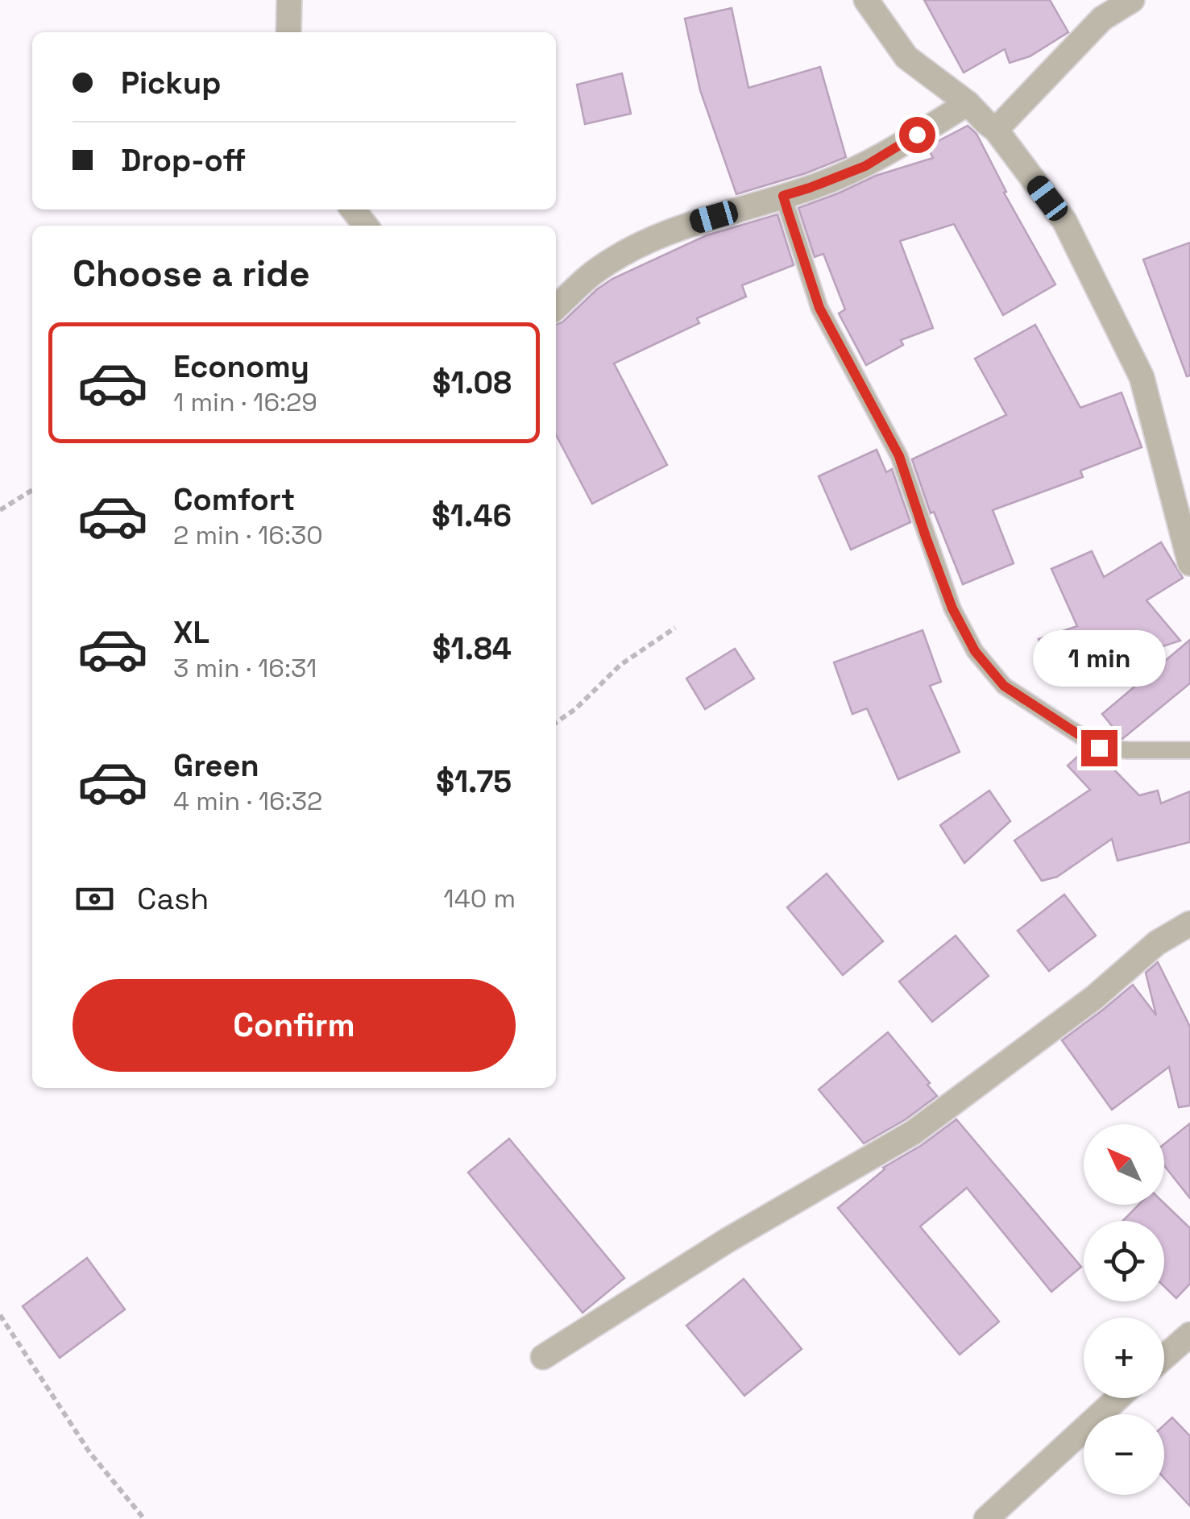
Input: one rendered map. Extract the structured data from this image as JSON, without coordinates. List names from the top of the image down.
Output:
{
  "north": "top left",
  "page": {
    "banner": ["Pickup", "Drop-off"],
    "heading": "Choose a ride",
    "list": [
      {
        "name": "Economy",
        "note": "1 min · 16:29",
        "value": "$1.08"
      },
      {
        "name": "Comfort",
        "note": "2 min · 16:30",
        "value": "$1.46"
      },
      {
        "name": "XL",
        "note": "3 min · 16:31",
        "value": "$1.84"
      },
      {
        "name": "Green",
        "note": "4 min · 16:32",
        "value": "$1.75"
      }
    ],
    "bubble": "1 min",
    "pay": ["Cash", "140 m"],
    "buttons": "Confirm",
    "map_buttons": ["+", "−"]
  }
}
